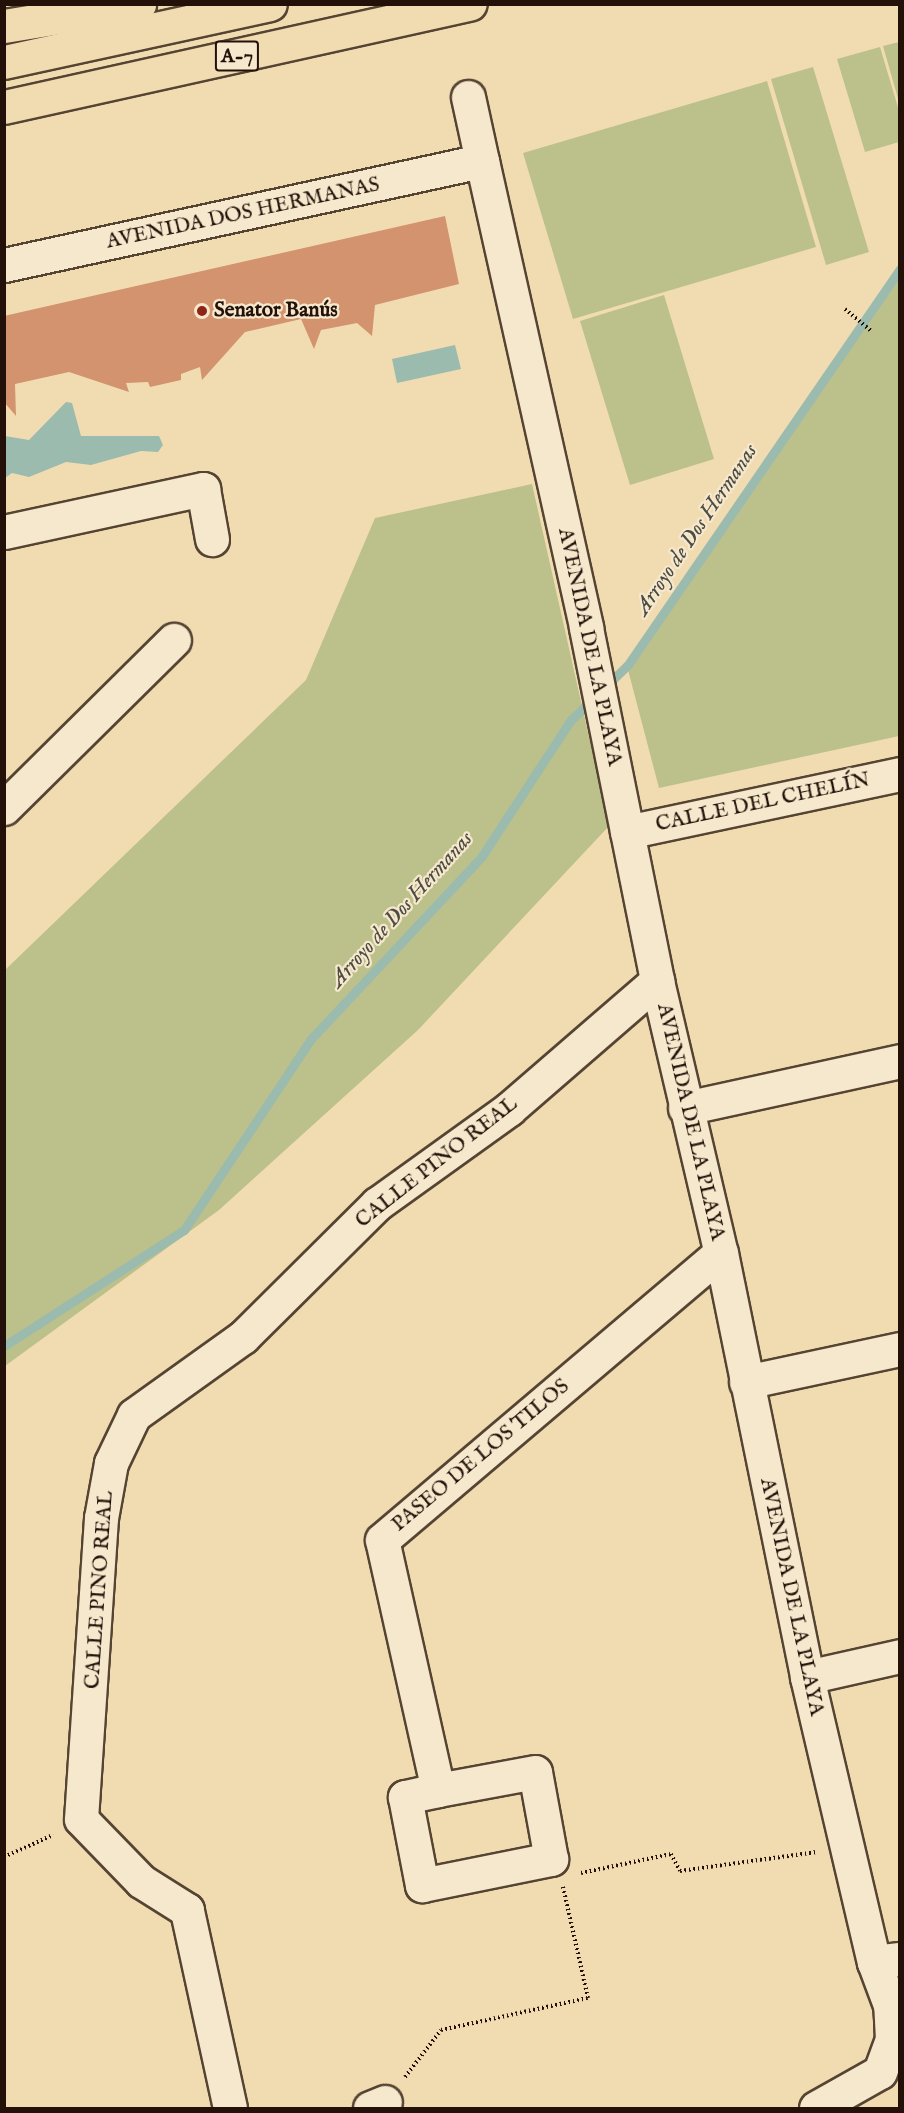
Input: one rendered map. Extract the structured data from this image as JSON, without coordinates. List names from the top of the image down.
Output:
{
  "streets": {
    "highway": ["A-7"],
    "street": [
      "AVENIDA DOS HERMANAS",
      "AVENIDA DE LA PLAYA",
      "CALLE DEL CHELÍN",
      "CALLE PINO REAL",
      "PASEO DE LOS TILOS"
    ]
  },
  "crossings": [
    ["AVENIDA DOS HERMANAS", "AVENIDA DE LA PLAYA"],
    ["AVENIDA DE LA PLAYA", "CALLE DEL CHELÍN"],
    ["AVENIDA DE LA PLAYA", "CALLE PINO REAL"],
    ["AVENIDA DE LA PLAYA", "PASEO DE LOS TILOS"]
  ],
  "water": ["Arroyo de Dos Hermanas"],
  "places": ["Senator Banús"]
}
